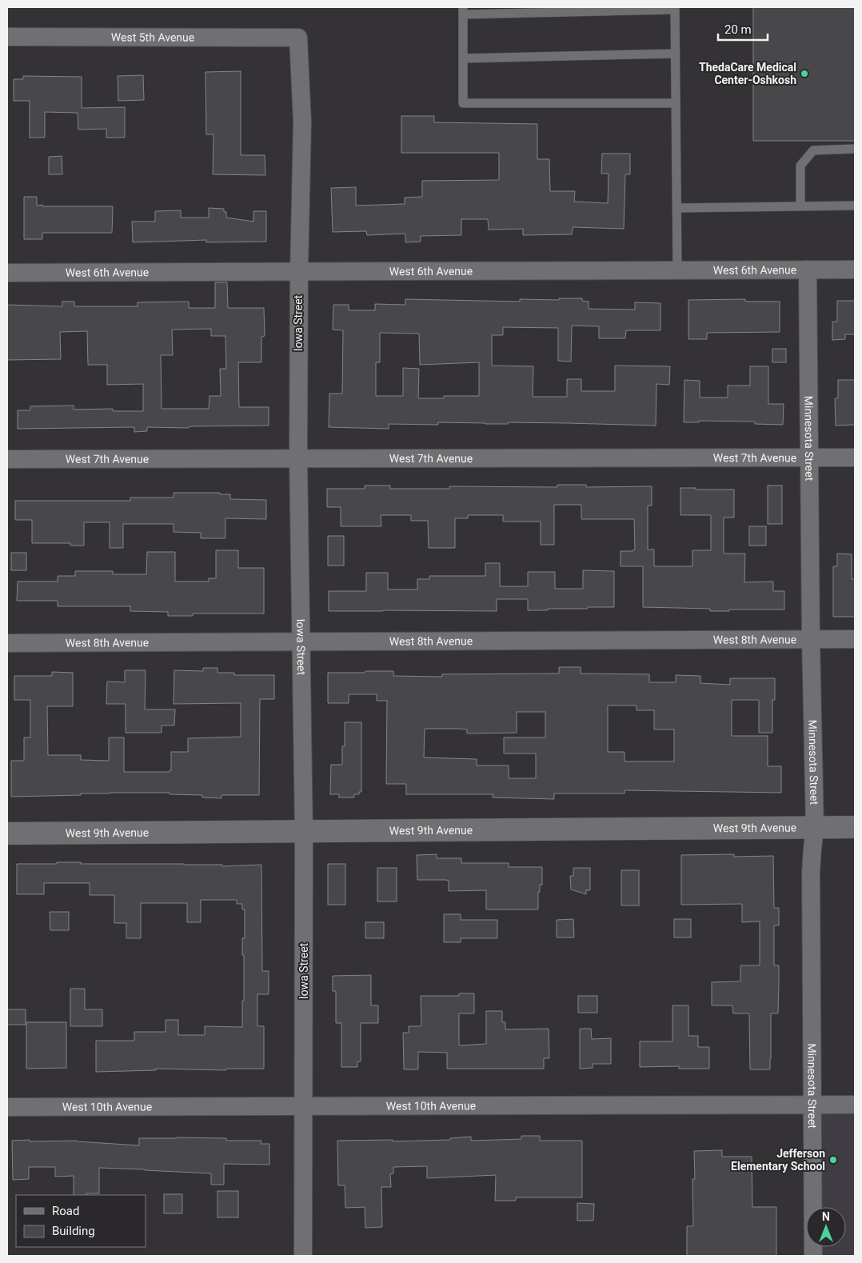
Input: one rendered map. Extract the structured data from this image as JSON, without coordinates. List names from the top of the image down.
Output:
{
  "streets": {
    "main road": ["West 9th Avenue"],
    "street": [
      "West 5th Avenue",
      "West 6th Avenue",
      "Iowa Street",
      "Minnesota Street",
      "West 7th Avenue",
      "West 8th Avenue",
      "West 10th Avenue"
    ]
  },
  "crossings": [
    ["West 5th Avenue", "Iowa Street"],
    ["West 6th Avenue", "Iowa Street"],
    ["West 6th Avenue", "Minnesota Street"],
    ["Iowa Street", "West 7th Avenue"],
    ["Iowa Street", "West 8th Avenue"],
    ["Iowa Street", "West 9th Avenue"],
    ["Iowa Street", "West 10th Avenue"],
    ["Minnesota Street", "West 7th Avenue"],
    ["Minnesota Street", "West 8th Avenue"],
    ["Minnesota Street", "West 9th Avenue"],
    ["Minnesota Street", "West 10th Avenue"]
  ],
  "places": ["ThedaCare Medical Center-Oshkosh", "Jefferson Elementary School"],
  "legend": ["Road", "Building"],
  "scale_bar": "20 m",
  "north": "top"
}
